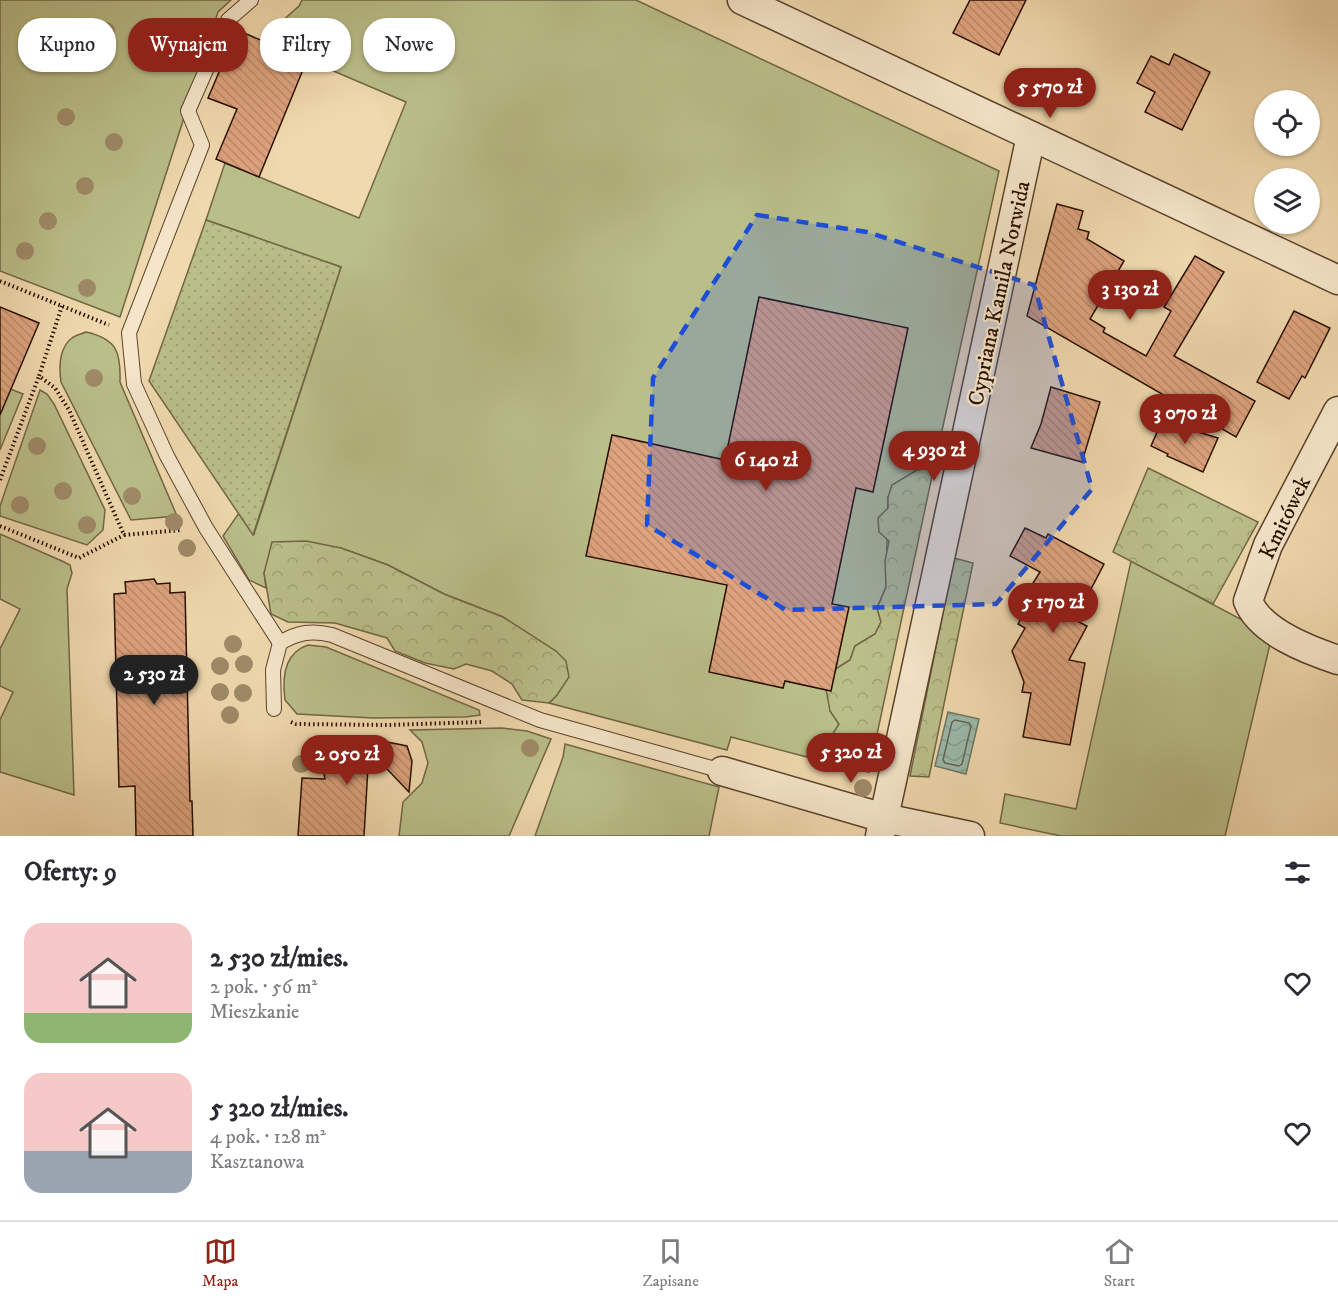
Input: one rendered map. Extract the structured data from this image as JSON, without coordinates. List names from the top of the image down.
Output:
{
  "streets": {
    "street": ["Cypriana Kamila Norwida", "Kmitówek"]
  },
  "page": {
    "chip": [
      "Kupno",
      "Wynajem",
      "Filtry",
      "Nowe"
    ],
    "price": [
      "5 570 zł",
      "3 130 zł",
      "3 070 zł",
      "4 930 zł",
      "6 140 zł",
      "5 170 zł",
      "2 530 zł",
      "5 320 zł",
      "2 050 zł"
    ],
    "heading": "Oferty: 9",
    "list": [
      {
        "name": "2 530 zł/mies.",
        "note": "2 pok. · 56 m² · Mieszkanie"
      },
      {
        "name": "5 320 zł/mies.",
        "note": "4 pok. · 128 m² · Kasztanowa"
      }
    ],
    "tabs": ["Mapa", "Zapisane", "Start"]
  }
}
